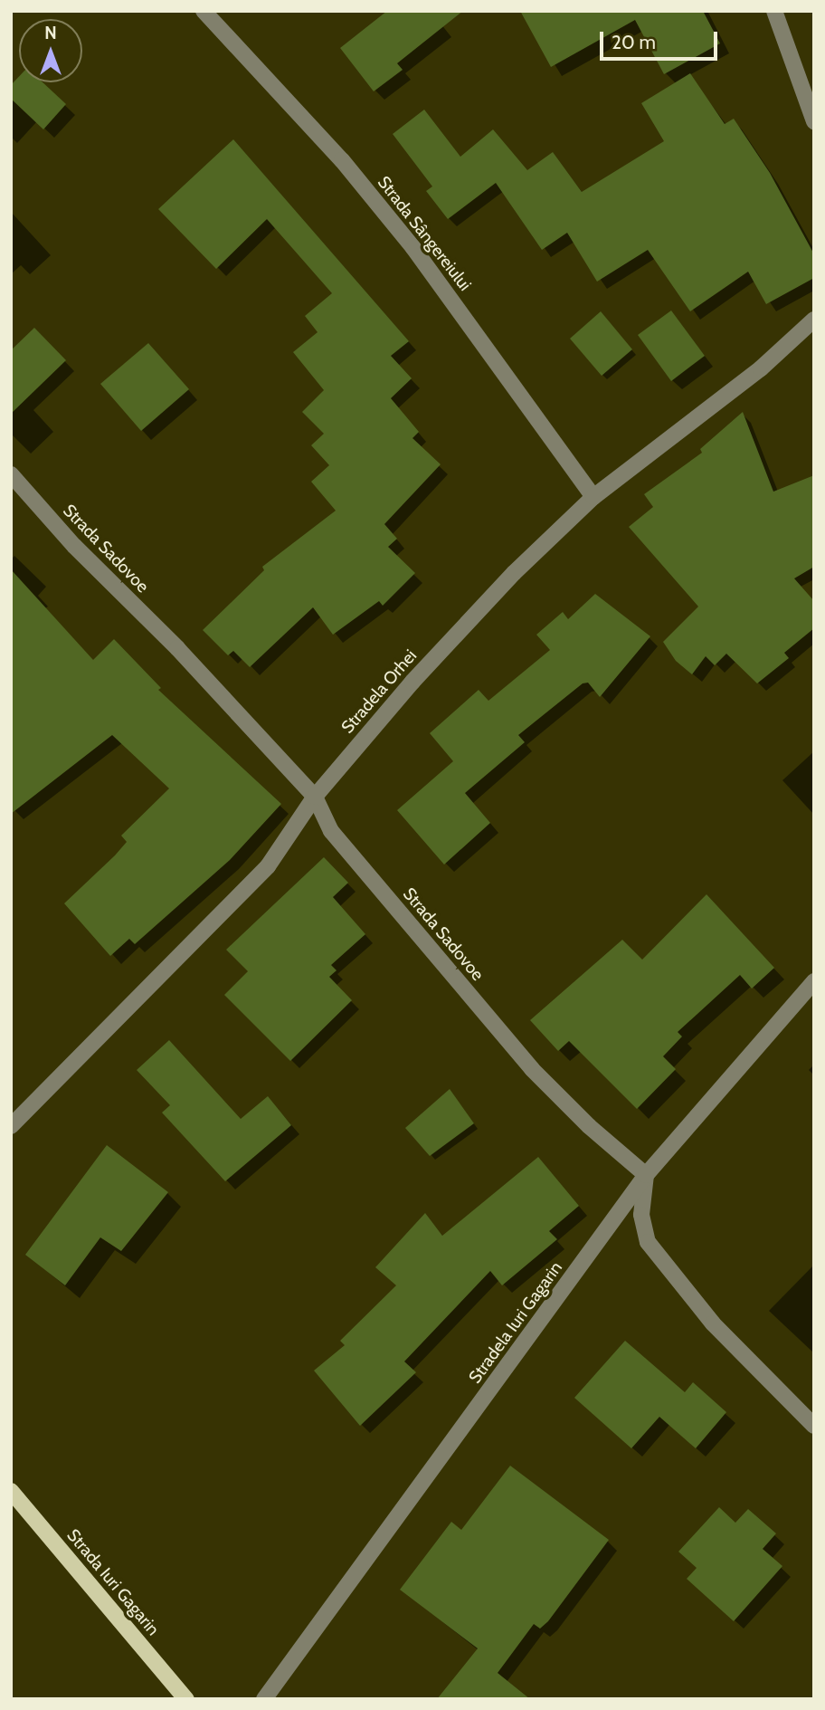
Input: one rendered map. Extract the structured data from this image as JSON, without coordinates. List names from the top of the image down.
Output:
{
  "streets": {
    "main road": ["Strada Iuri Gagarin"],
    "street": [
      "Strada Sângereiului",
      "Strada Sadovoe",
      "Stradela Orhei",
      "Stradela Iuri Gagarin"
    ]
  },
  "crossings": [
    ["Strada Sângereiului", "Stradela Orhei"],
    ["Strada Sadovoe", "Stradela Orhei"],
    ["Strada Sadovoe", "Stradela Iuri Gagarin"]
  ],
  "scale_bar": "20 m",
  "north": "top"
}
